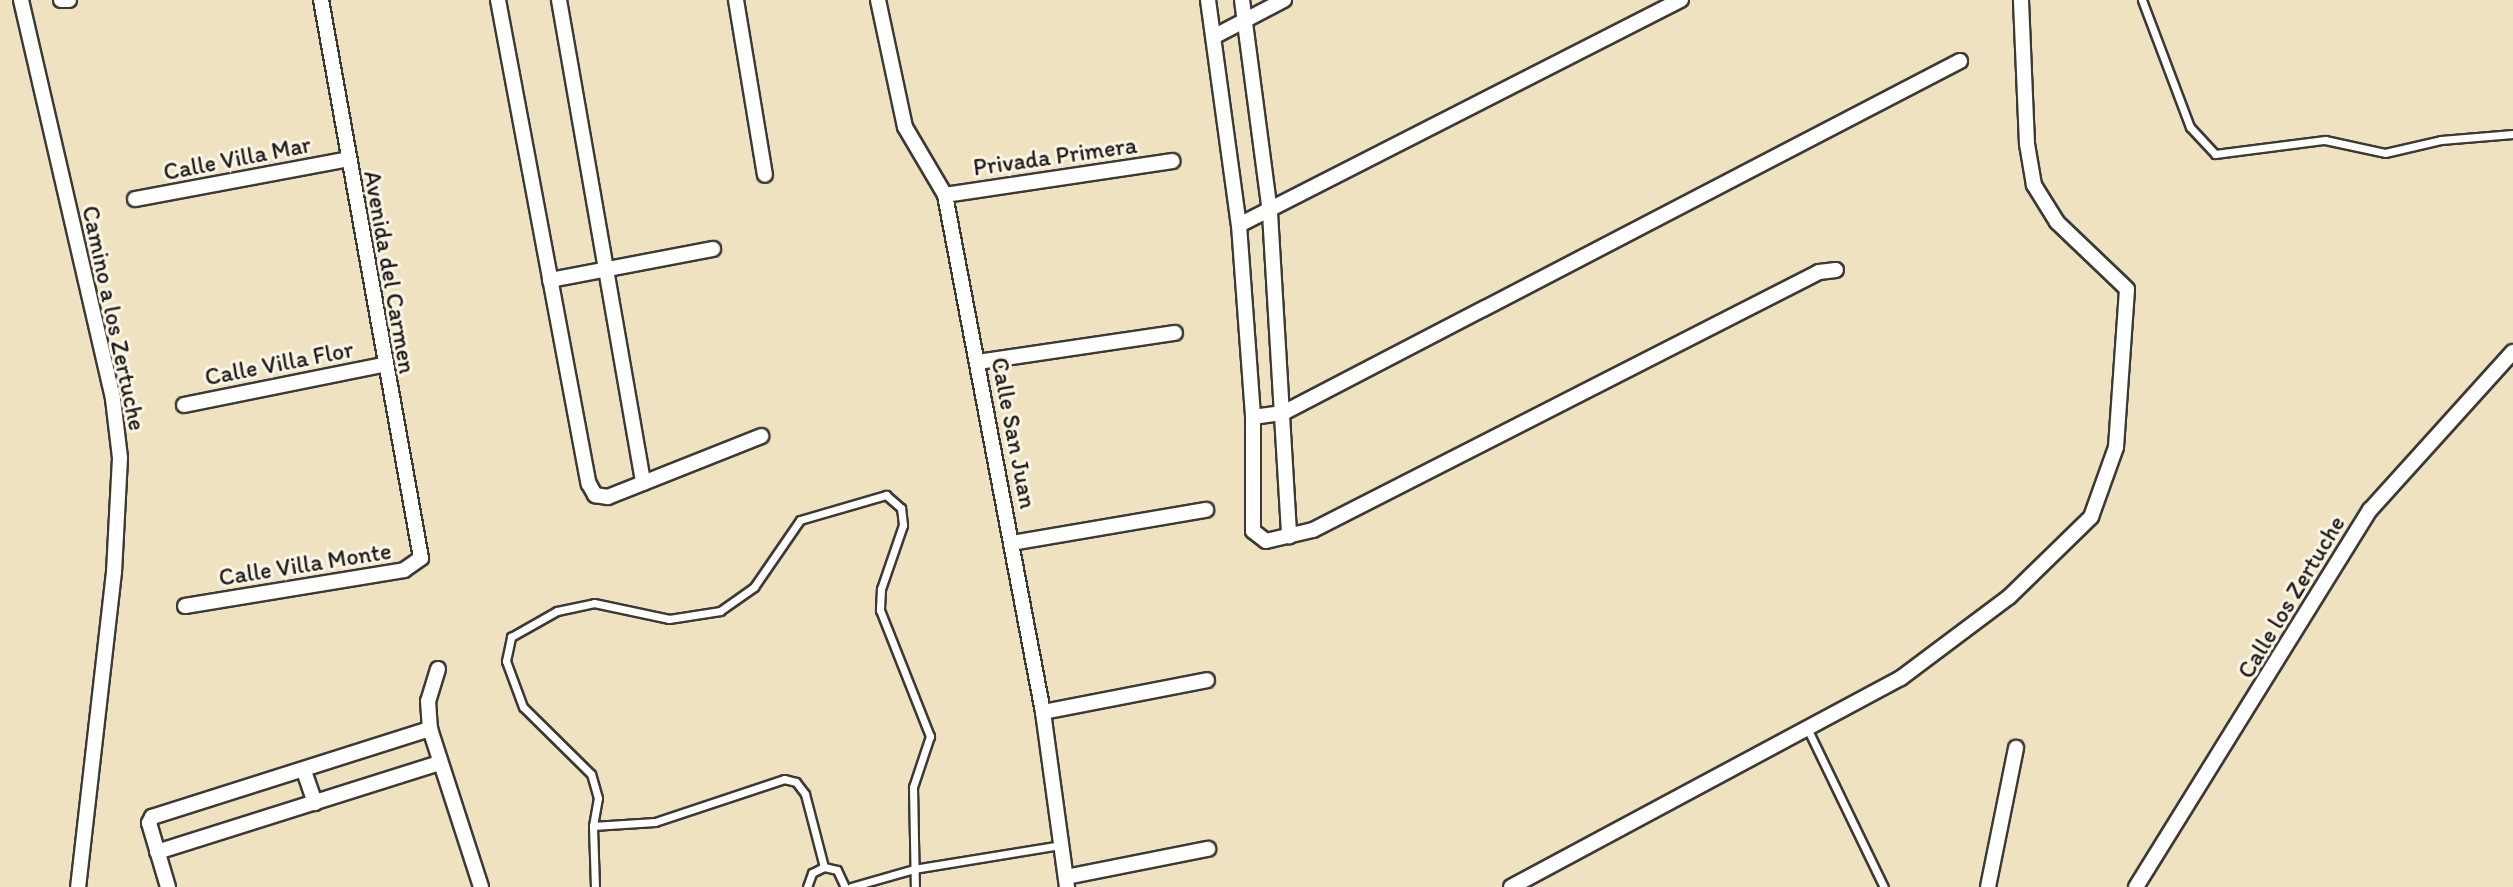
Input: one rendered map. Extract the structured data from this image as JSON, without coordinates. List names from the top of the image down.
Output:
{
  "streets": {
    "street": [
      "Privada Primera",
      "Calle Villa Mar",
      "Avenida del Carmen",
      "Camino a los Zertuche",
      "Calle Villa Flor",
      "Calle San Juan",
      "Calle Villa Monte",
      "Calle los Zertuche"
    ]
  },
  "crossings": [
    ["Privada Primera", "Calle San Juan"],
    ["Calle Villa Mar", "Avenida del Carmen"],
    ["Avenida del Carmen", "Calle Villa Flor"],
    ["Avenida del Carmen", "Calle Villa Monte"]
  ]
}
